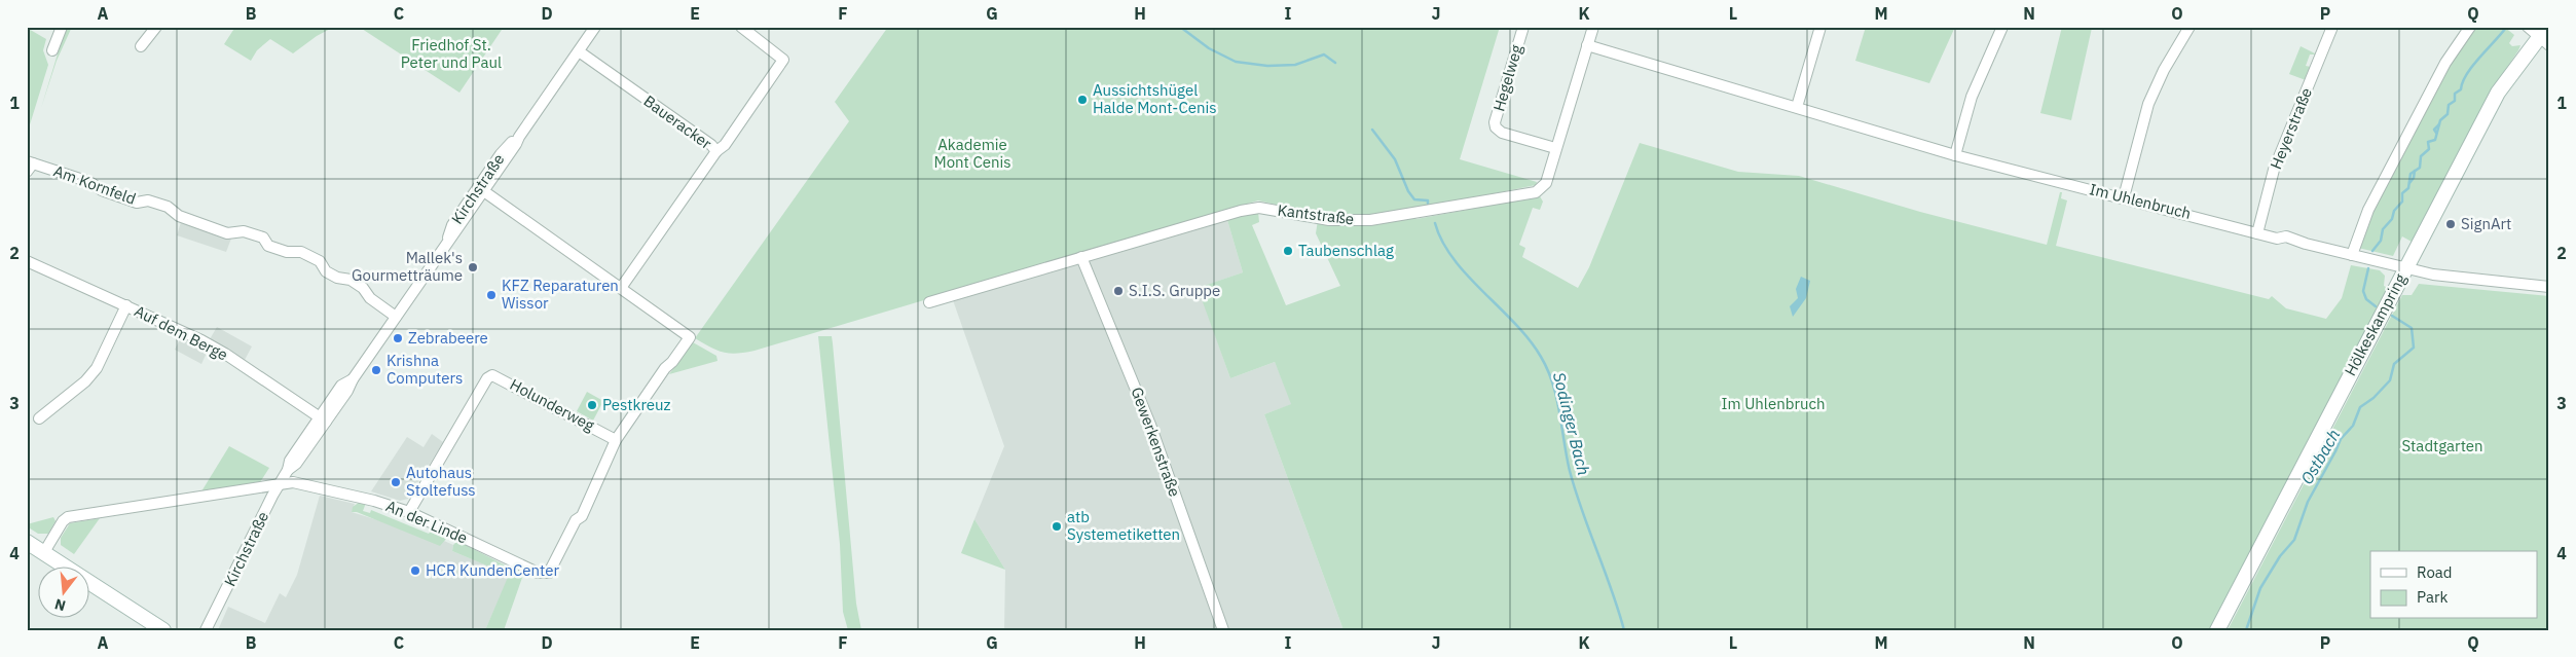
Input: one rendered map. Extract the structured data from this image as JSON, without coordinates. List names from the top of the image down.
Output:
{
  "streets": {
    "main road": ["Hölkeskampring"],
    "street": [
      "Hegelweg",
      "Baueracker",
      "Heyerstraße",
      "Am Kornfeld",
      "Kirchstraße",
      "Im Uhlenbruch",
      "Kantstraße",
      "Auf dem Berge",
      "Holunderweg",
      "Gewerkenstraße",
      "An der Linde"
    ]
  },
  "crossings": [
    ["Hegelweg", "Kantstraße"],
    ["Baueracker", "Kirchstraße"],
    ["Baueracker", "An der Linde"],
    ["Heyerstraße", "Im Uhlenbruch"],
    ["Am Kornfeld", "Kirchstraße"],
    ["Kirchstraße", "Auf dem Berge"],
    ["Kirchstraße", "An der Linde"],
    ["Im Uhlenbruch", "Kantstraße"],
    ["Im Uhlenbruch", "Hölkeskampring"],
    ["Kantstraße", "Gewerkenstraße"],
    ["Holunderweg", "An der Linde"]
  ],
  "water": ["Sodinger Bach", "Ostbach"],
  "parks": [
    "Friedhof St. Peter und Paul",
    "Akademie Mont Cenis",
    "Im Uhlenbruch",
    "Stadtgarten"
  ],
  "places": [
    "Aussichtshügel Halde Mont-Cenis",
    "SignArt",
    "Taubenschlag",
    "Mallek's Gourmetträume",
    "S.I.S. Gruppe",
    "KFZ Reparaturen Wissor",
    "Zebrabeere",
    "Krishna Computers",
    "Pestkreuz",
    "Autohaus Stoltefuss",
    "atb Systemetiketten",
    "HCR KundenCenter"
  ],
  "legend": ["Road", "Park"],
  "north": "bottom",
  "grid": {
    "columns": [
      "A",
      "B",
      "C",
      "D",
      "E",
      "F",
      "G",
      "H",
      "I",
      "J",
      "K",
      "L",
      "M",
      "N",
      "O",
      "P",
      "Q"
    ],
    "rows": [
      "1",
      "2",
      "3",
      "4"
    ]
  }
}
